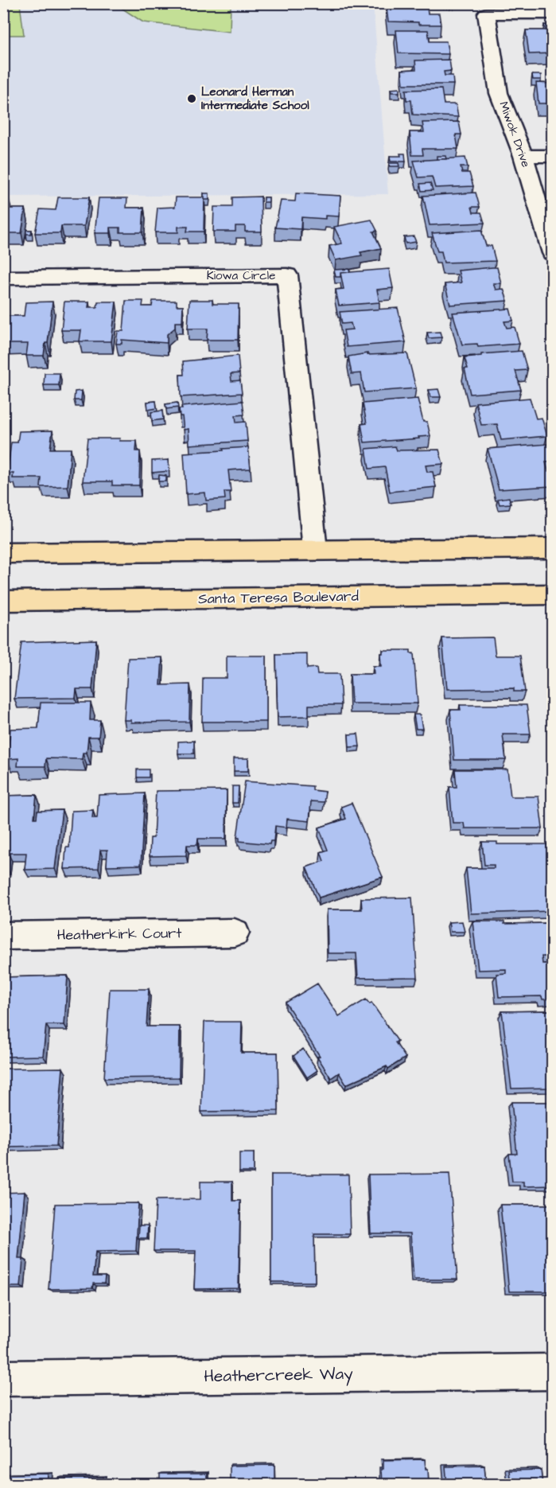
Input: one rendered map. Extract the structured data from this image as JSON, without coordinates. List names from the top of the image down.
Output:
{
  "streets": {
    "main road": ["Santa Teresa Boulevard"],
    "street": [
      "Miwok Drive",
      "Kiowa Circle",
      "Heatherkirk Court",
      "Heathercreek Way"
    ]
  },
  "places": ["Leonard Herman Intermediate School"]
}
